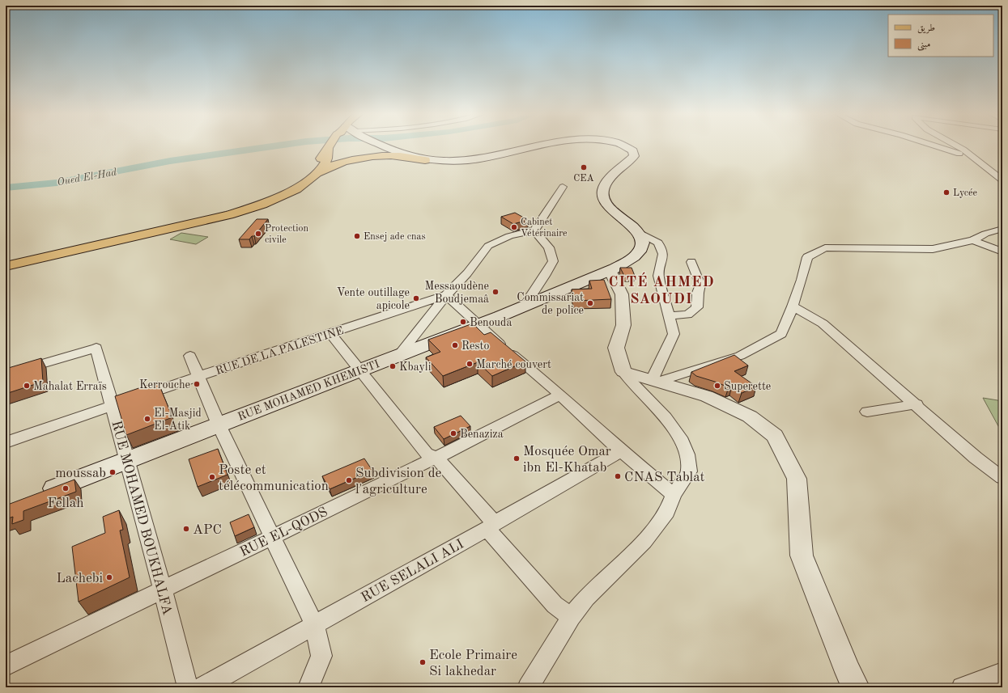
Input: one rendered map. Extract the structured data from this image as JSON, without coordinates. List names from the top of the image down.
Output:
{
  "streets": {
    "main road": ["RUE MOHAMED KHEMISTI"],
    "street": [
      "RUE DE LA PALESTINE",
      "RUE MOHAMED BOUKHALFA",
      "RUE EL-QODS",
      "RUE SELALI ALI"
    ]
  },
  "crossings": [
    ["RUE DE LA PALESTINE", "RUE MOHAMED BOUKHALFA"],
    ["RUE MOHAMED KHEMISTI", "RUE MOHAMED BOUKHALFA"],
    ["RUE MOHAMED BOUKHALFA", "RUE EL-QODS"]
  ],
  "districts": ["CITÉ AHMED SAOUDI"],
  "water": ["Oued El-Had"],
  "places": [
    "CEA",
    "Lycée",
    "Cabinet Vétérinaire",
    "Protection civile",
    "Ensej ade cnas",
    "Messaoudène Boudjemaâ",
    "Vente outillage apicole",
    "Commissariat de police",
    "Benouda",
    "Resto",
    "Marché couvert",
    "Kbayli",
    "Kerrouche",
    "Mahalat Erraïs",
    "Superette",
    "El-Masjid El-Atik",
    "Benaziza",
    "Mosquée Omar ibn El-Khatab",
    "moussab",
    "CNAS Tablat",
    "Poste et télécommunication",
    "Subdivision de l'agriculture",
    "Fellah",
    "APC",
    "Lachebi",
    "Ecole Primaire Si lakhedar"
  ],
  "legend": ["طريق", "مبنى"]
}
